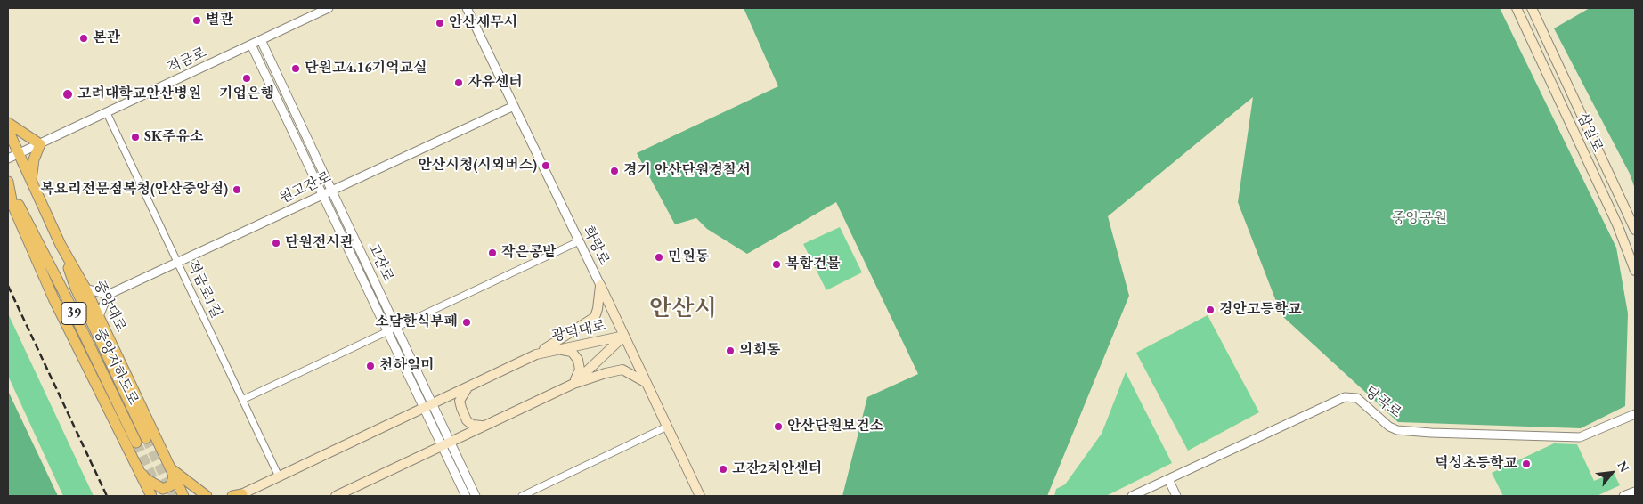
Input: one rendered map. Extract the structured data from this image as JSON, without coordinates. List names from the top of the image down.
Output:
{
  "streets": {
    "main road": [
      "삼일로",
      "화랑로",
      "중앙대로",
      "39",
      "광덕대로",
      "중앙지하도로"
    ],
    "street": [
      "적금로",
      "원고잔로",
      "고잔로",
      "적금로1길",
      "당곡로"
    ]
  },
  "crossings": [
    ["적금로", "고잔로"],
    ["적금로", "적금로1길"],
    ["적금로", "중앙대로"],
    ["원고잔로", "화랑로"],
    ["원고잔로", "고잔로"],
    ["원고잔로", "적금로1길"],
    ["화랑로", "광덕대로"],
    ["고잔로", "광덕대로"],
    ["적금로1길", "광덕대로"],
    ["중앙대로", "중앙지하도로"]
  ],
  "districts": ["안산시"],
  "parks": ["중앙공원"],
  "places": [
    "별관",
    "안산세무서",
    "본관",
    "단원고4.16기억교실",
    "기업은행",
    "자유센터",
    "고려대학교안산병원",
    "SK주유소",
    "안산시청(시외버스)",
    "경기 안산단원경찰서",
    "복요리전문점복청(안산중앙점)",
    "단원전시관",
    "작은콩밭",
    "민원동",
    "복합건물",
    "경안고등학교",
    "소담한식부페",
    "의회동",
    "천하일미",
    "안산단원보건소",
    "덕성초등학교",
    "고잔2치안센터"
  ],
  "north": "top right"
}
